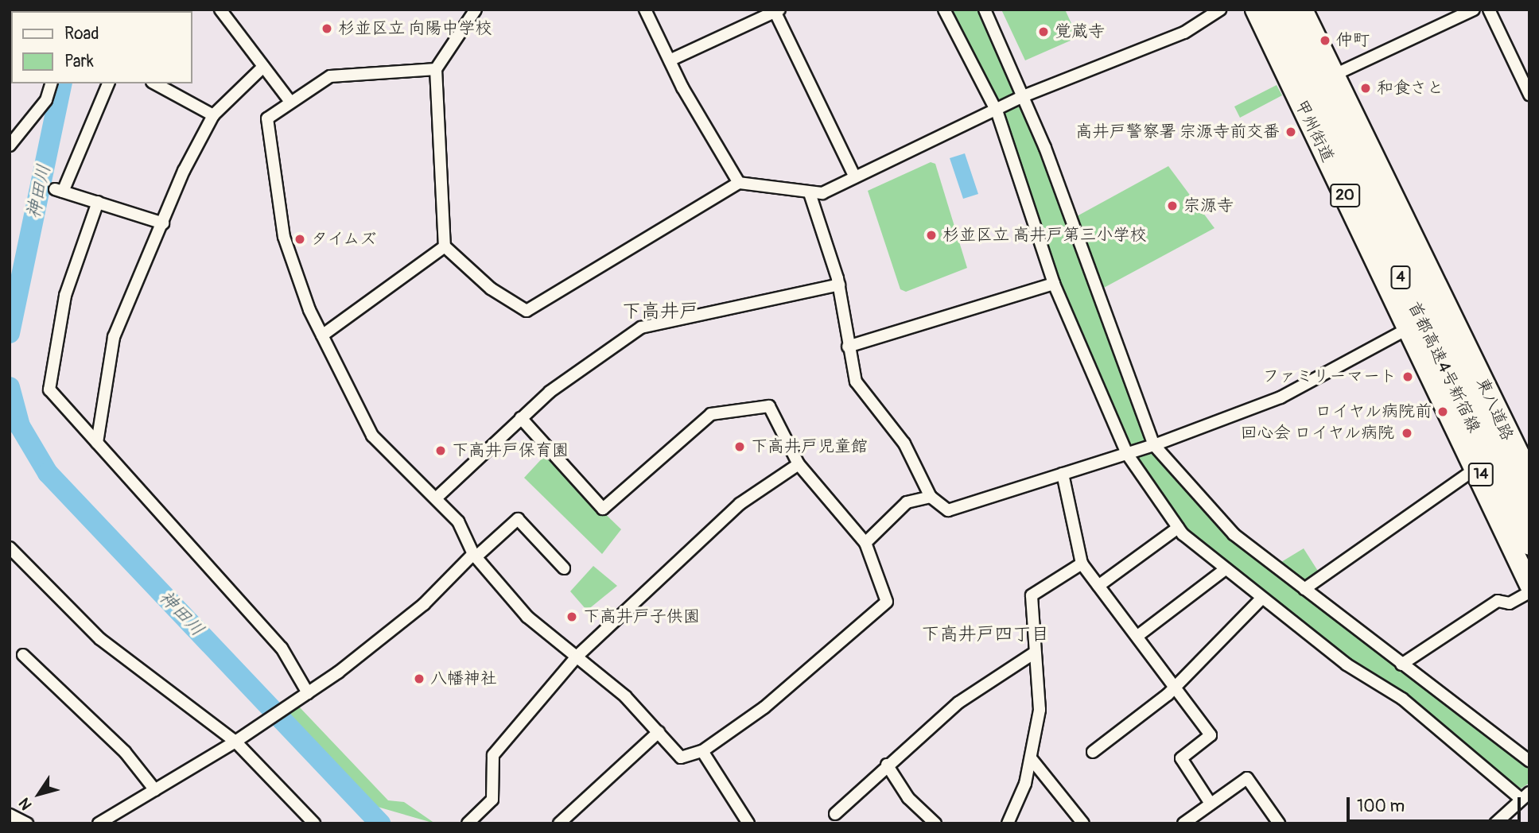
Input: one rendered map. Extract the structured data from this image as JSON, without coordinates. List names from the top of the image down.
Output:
{
  "streets": {
    "highway": [
      "甲州街道",
      "20",
      "4",
      "首都高速4号新宿線"
    ],
    "main road": ["東八道路", "14"]
  },
  "crossings": [
    ["甲州街道", "14"],
    ["20", "東八道路"]
  ],
  "districts": ["下高井戸", "下高井戸四丁目"],
  "water": ["神田川"],
  "places": [
    "杉並区立 向陽中学校",
    "覚蔵寺",
    "仲町",
    "和食さと",
    "高井戸警察署 宗源寺前交番",
    "宗源寺",
    "杉並区立 高井戸第三小学校",
    "タイムズ",
    "ファミリーマート",
    "ロイヤル病院前",
    "回心会 ロイヤル病院",
    "下高井戸児童館",
    "下高井戸保育園",
    "下高井戸子供園",
    "八幡神社"
  ],
  "legend": ["Road", "Park"],
  "scale_bar": "100 m",
  "north": "bottom left"
}
